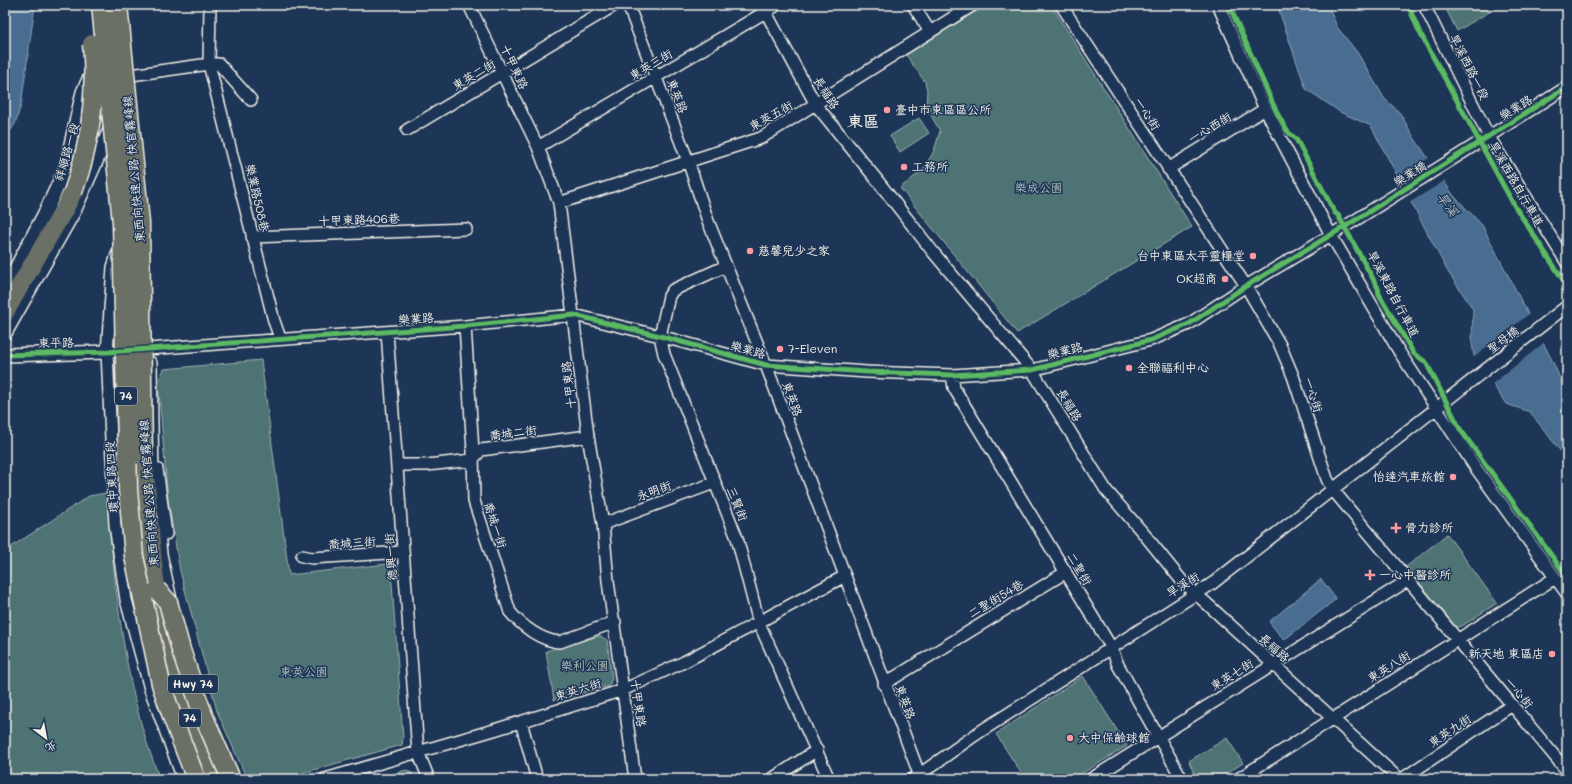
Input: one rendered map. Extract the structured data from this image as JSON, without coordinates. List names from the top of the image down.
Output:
{
  "streets": {
    "highway": ["東西向快速公路 快官霧峰線", "74", "Hwy 74"],
    "street": [
      "東英三街",
      "十甲東路",
      "旱溪西路一段",
      "東英二街",
      "長福路",
      "東英路",
      "樂業路",
      "一心街",
      "東英五街",
      "一心西街",
      "祥順路一段",
      "樂業橋",
      "樂業路508巷",
      "十甲東路406巷",
      "聖母橋",
      "東平路",
      "喬城二街",
      "環中東路四段",
      "永明街",
      "三賢街",
      "喬城一街",
      "喬城三街",
      "德興一街",
      "二聖街",
      "旱溪街",
      "二聖街54巷",
      "東英八街",
      "東英七街",
      "東英六街",
      "東英九街"
    ],
    "cycle path": ["旱溪西路自行車道", "旱溪東路自行車道"]
  },
  "crossings": [
    ["東英三街", "十甲東路"],
    ["東英三街", "長福路"],
    ["東英三街", "東英路"],
    ["十甲東路", "東英二街"],
    ["十甲東路", "樂業路"],
    ["十甲東路", "東英五街"],
    ["十甲東路", "喬城二街"],
    ["十甲東路", "永明街"],
    ["十甲東路", "喬城一街"],
    ["十甲東路", "東英六街"],
    ["旱溪西路一段", "樂業路"],
    ["長福路", "樂業路"],
    ["長福路", "東英五街"],
    ["長福路", "旱溪街"],
    ["長福路", "東英八街"],
    ["長福路", "東英七街"],
    ["長福路", "東英九街"],
    ["東英路", "樂業路"],
    ["東英路", "東英五街"],
    ["東英路", "三賢街"],
    ["東英路", "旱溪街"],
    ["東英路", "二聖街54巷"],
    ["東英路", "東英六街"],
    ["樂業路", "一心街"],
    ["樂業路", "樂業橋"],
    ["樂業路", "樂業路508巷"],
    ["樂業路", "東平路"],
    ["樂業路", "環中東路四段"],
    ["樂業路", "三賢街"],
    ["樂業路", "喬城一街"],
    ["樂業路", "德興一街"],
    ["樂業路", "二聖街"],
    ["一心街", "一心西街"],
    ["一心街", "旱溪街"],
    ["一心街", "東英八街"],
    ["一心街", "東英七街"],
    ["一心街", "東英九街"],
    ["祥順路一段", "環中東路四段"],
    ["東西向快速公路 快官霧峰線", "Hwy 74"],
    ["樂業路508巷", "十甲東路406巷"],
    ["聖母橋", "旱溪街"],
    ["東平路", "環中東路四段"],
    ["喬城二街", "喬城一街"],
    ["喬城二街", "德興一街"],
    ["永明街", "三賢街"],
    ["三賢街", "東英六街"],
    ["喬城三街", "德興一街"],
    ["德興一街", "東英六街"],
    ["二聖街", "旱溪街"],
    ["二聖街", "二聖街54巷"],
    ["二聖街", "東英七街"]
  ],
  "districts": ["東區"],
  "water": ["旱溪"],
  "parks": ["樂成公園", "樂利公園", "東英公園"],
  "places": {
    "other": [
      "臺中市東區區公所",
      "工務所",
      "慈馨兒少之家",
      "台中東區太平靈糧堂",
      "OK超商",
      "7-Eleven",
      "全聯福利中心",
      "怡達汽車旅館",
      "新天地 東區店",
      "大中保齡球館"
    ],
    "health": ["骨力診所", "一心中醫診所"]
  },
  "north": "bottom right"
}
